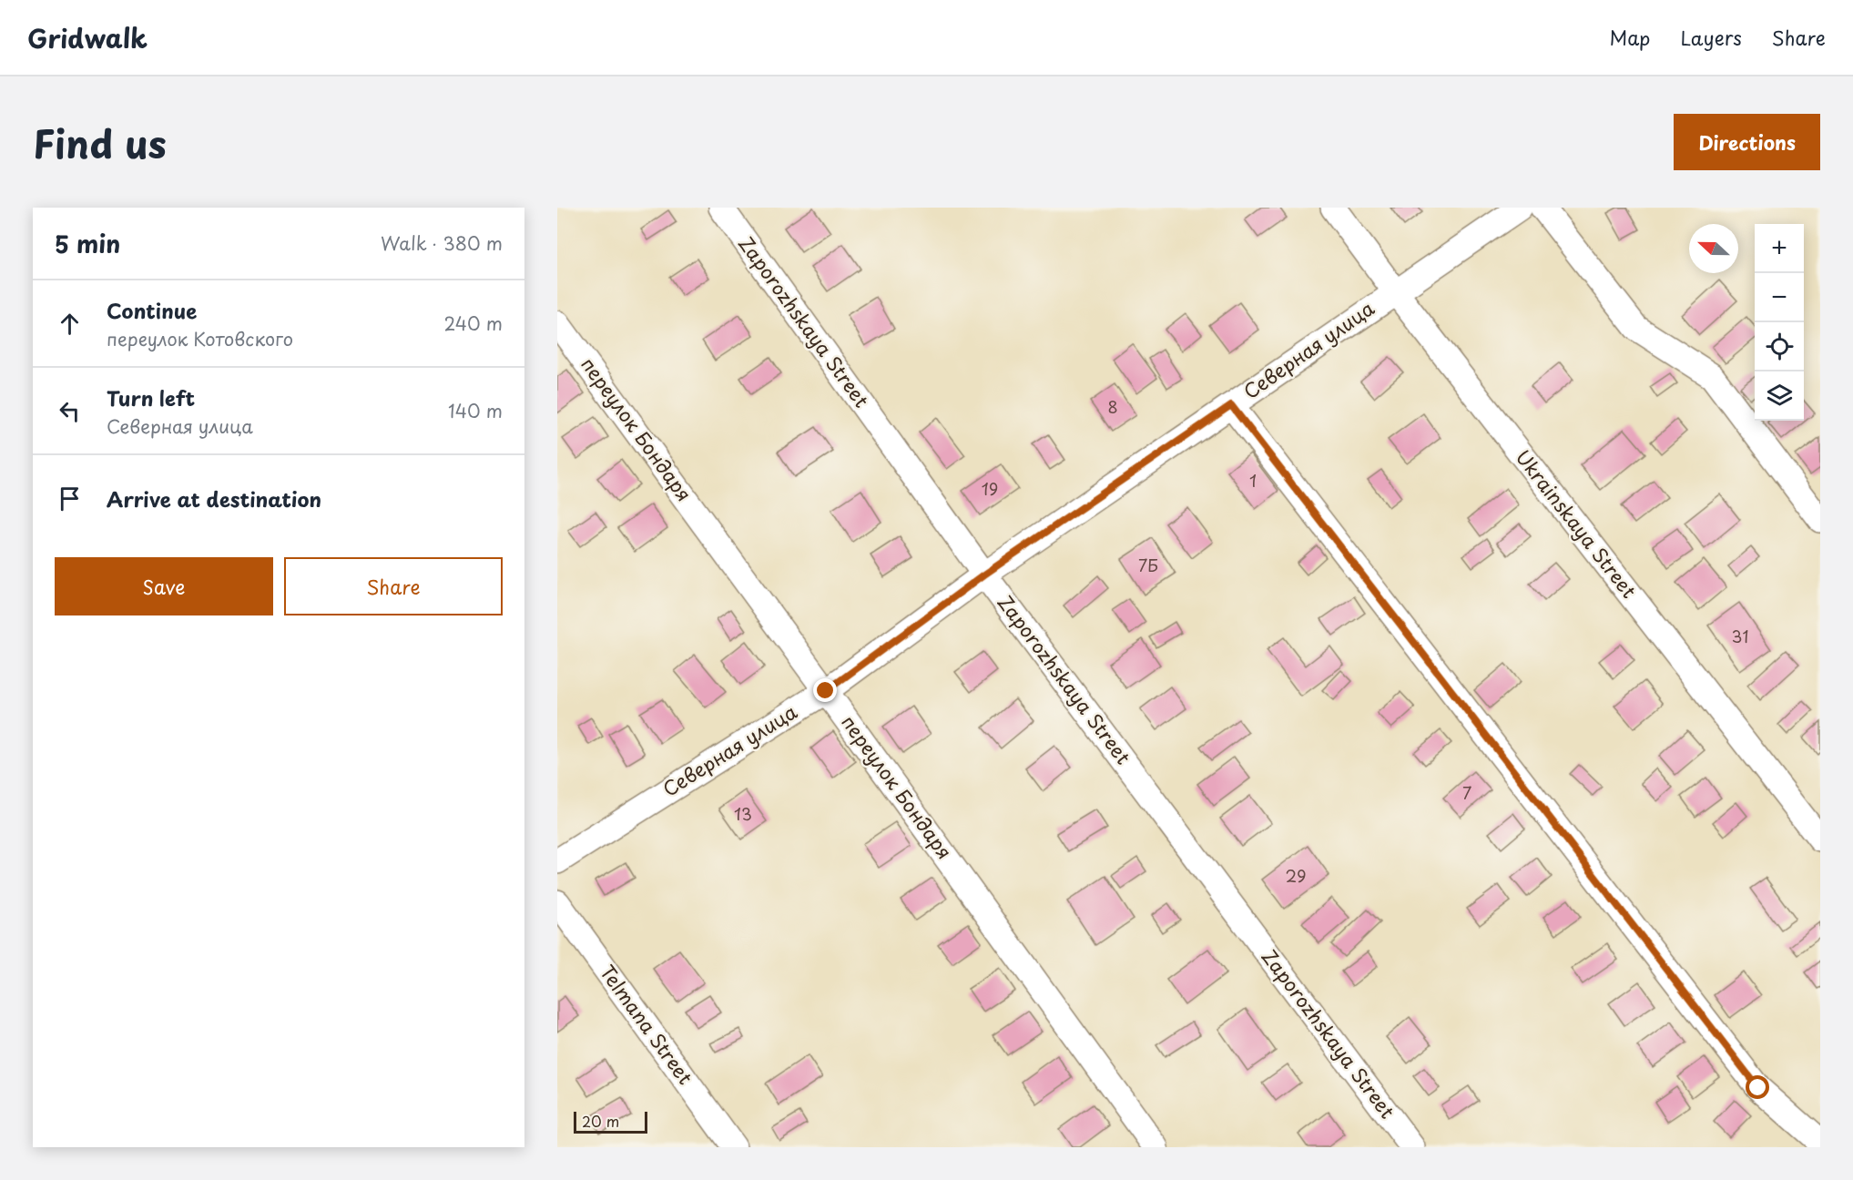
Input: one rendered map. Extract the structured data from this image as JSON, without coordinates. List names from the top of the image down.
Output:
{
  "streets": {
    "street": [
      "Zaporozhskaya Street",
      "Северная улица",
      "переулок Бондаря",
      "Ukrainskaya Street",
      "Telmana Street"
    ]
  },
  "crossings": [
    ["Zaporozhskaya Street", "Северная улица"],
    ["Северная улица", "переулок Бондаря"],
    ["Северная улица", "Ukrainskaya Street"]
  ],
  "house_numbers": [
    "8",
    "1",
    "19",
    "7Б",
    "31",
    "7",
    "13",
    "29"
  ],
  "scale_bar": "20 m",
  "north": "left",
  "page": {
    "header": "Gridwalk",
    "nav": ["Map", "Layers", "Share"],
    "title": "Find us",
    "buttons": [
      "Directions",
      ["Save", "Share"]
    ],
    "heading": ["5 min", "Walk · 380 m"],
    "map_buttons": ["+", "−"],
    "list": [
      ["Continue", "переулок Котовского", "240 m"],
      ["Turn left", "Северная улица", "140 m"],
      "Arrive at destination"
    ],
    "scale": "20 m"
  }
}
